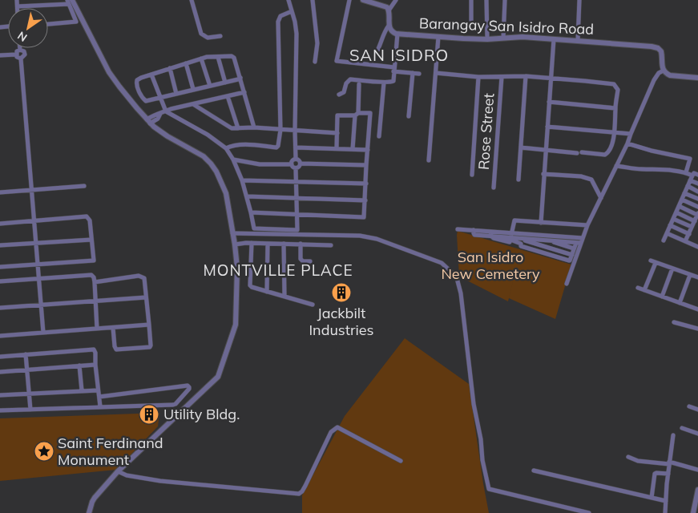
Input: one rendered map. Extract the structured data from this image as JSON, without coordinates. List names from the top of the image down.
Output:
{
  "streets": {
    "street": ["Barangay San Isidro Road", "Rose Street"]
  },
  "districts": ["SAN ISIDRO", "MONTVILLE PLACE"],
  "parks": ["San Isidro New Cemetery"],
  "places": {
    "building": ["Jackbilt Industries", "Utility Bldg."],
    "place": ["Saint Ferdinand Monument"]
  },
  "north": "bottom left"
}
